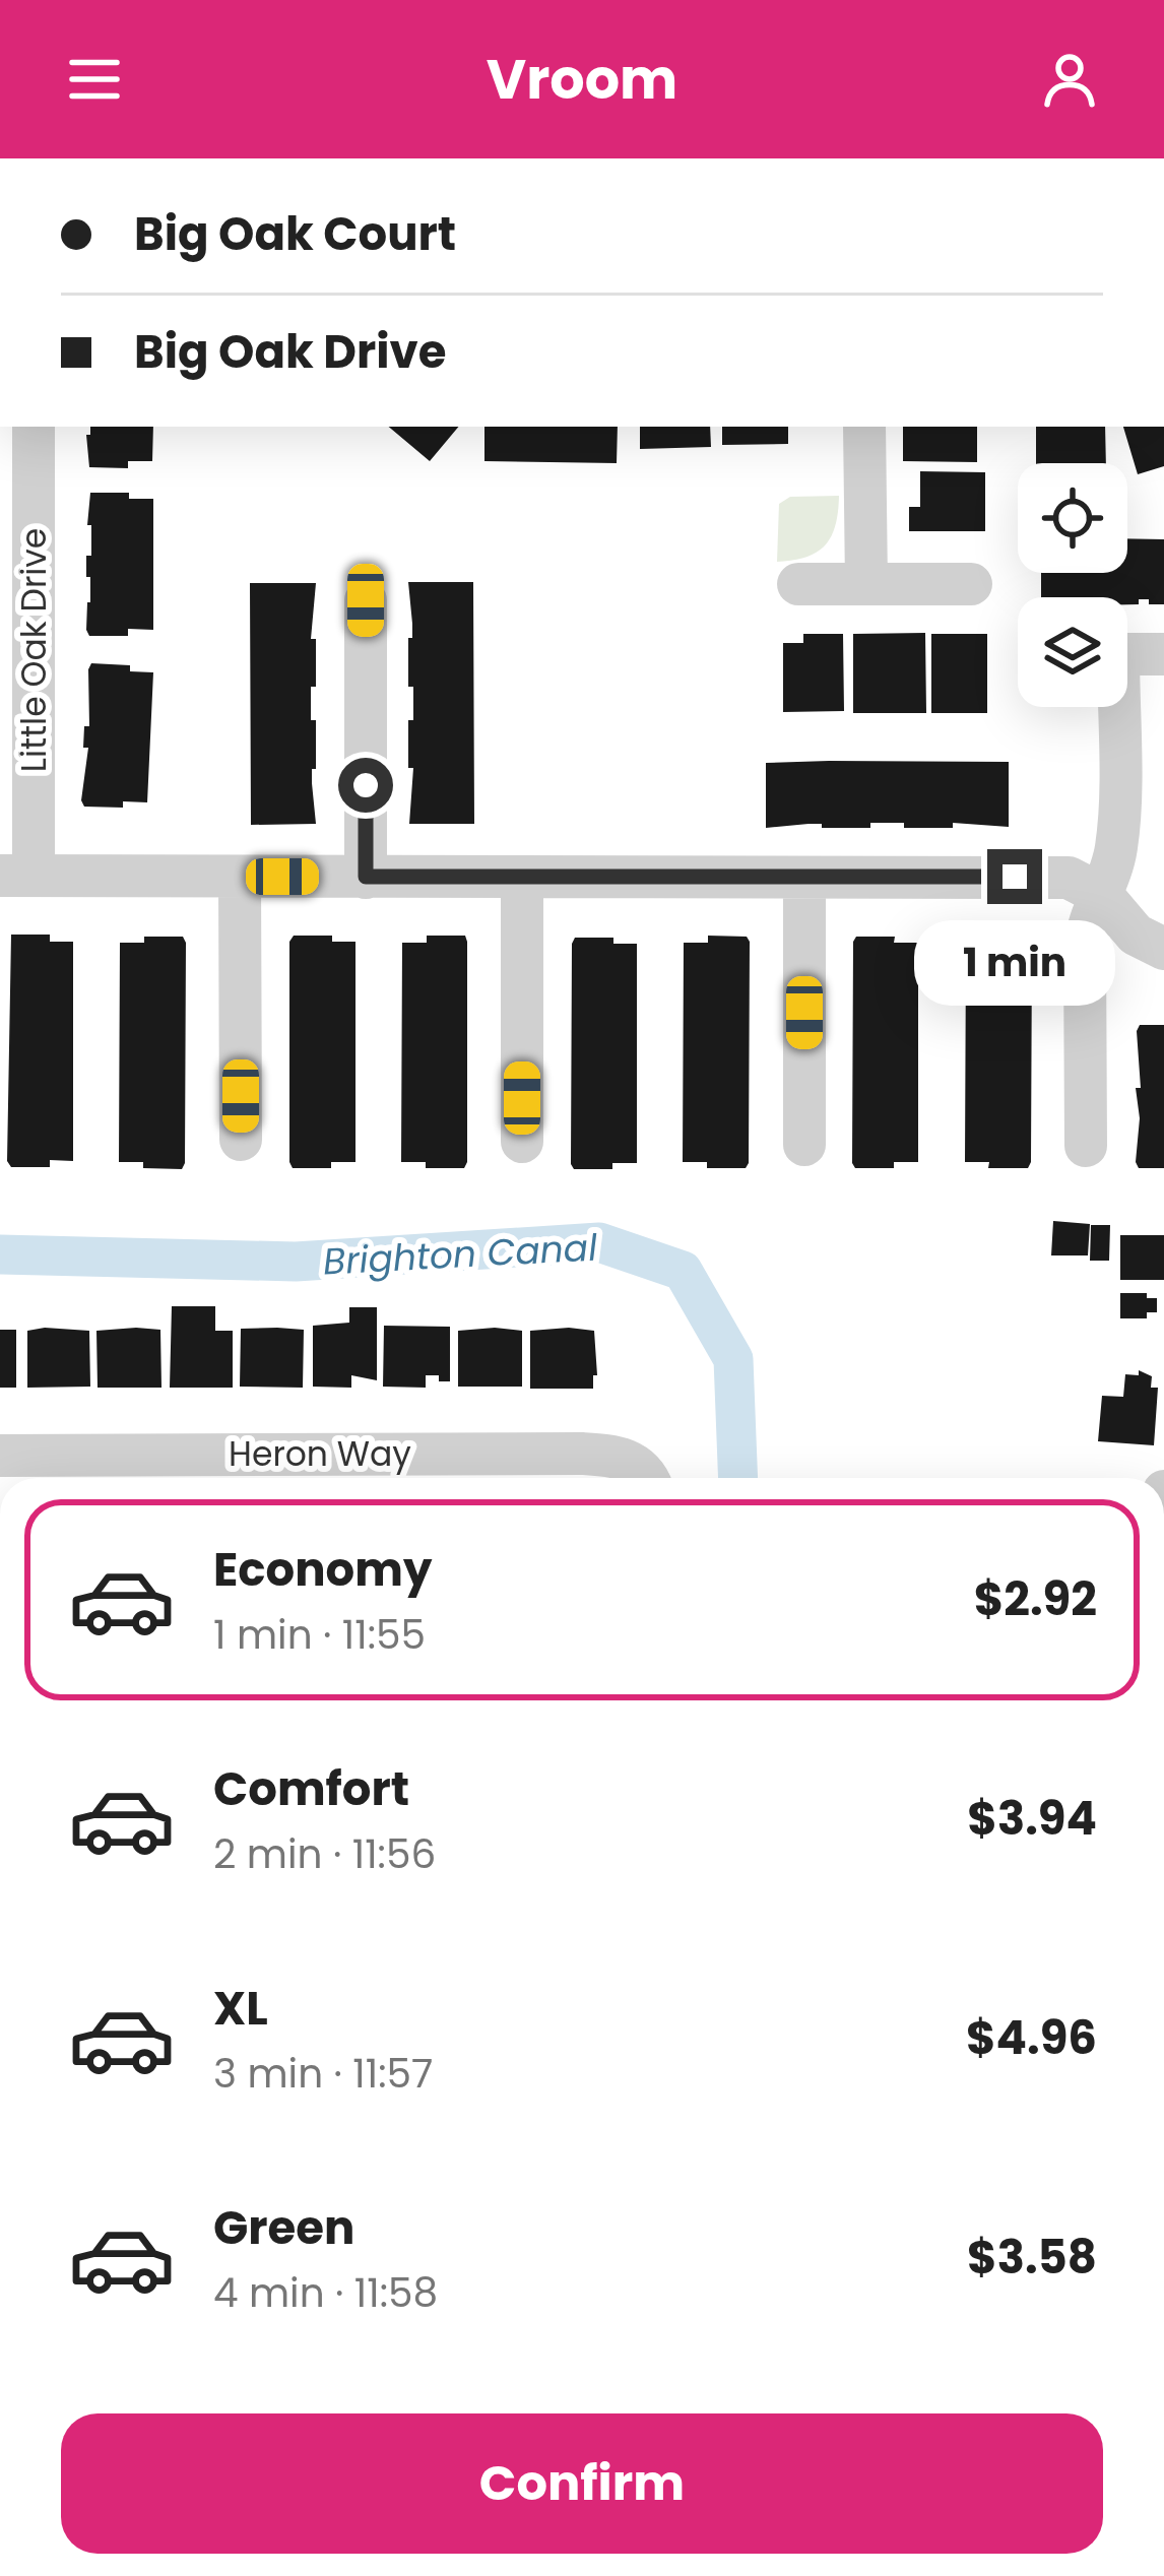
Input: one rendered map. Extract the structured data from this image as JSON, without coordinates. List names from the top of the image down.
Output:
{
  "streets": {
    "street": ["Little Oak Drive", "Heron Way"]
  },
  "water": ["Brighton Canal"],
  "page": {
    "header": "Vroom",
    "banner": ["Big Oak Court", "Big Oak Drive"],
    "bubble": "1 min",
    "list": [
      {
        "name": "Economy",
        "note": "1 min · 11:55",
        "value": "$2.92"
      },
      {
        "name": "Comfort",
        "note": "2 min · 11:56",
        "value": "$3.94"
      },
      {
        "name": "XL",
        "note": "3 min · 11:57",
        "value": "$4.96"
      },
      {
        "name": "Green",
        "note": "4 min · 11:58",
        "value": "$3.58"
      }
    ],
    "buttons": "Confirm"
  }
}
